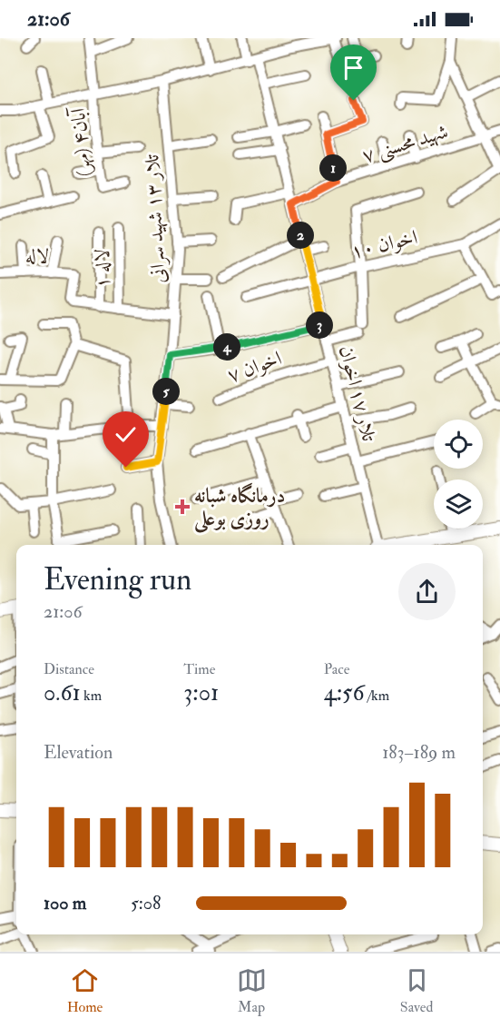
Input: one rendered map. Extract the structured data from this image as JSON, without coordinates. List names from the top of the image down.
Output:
{
  "streets": {
    "street": [
      "آبان۴ (مهر)",
      "شهید محسنی ۷",
      "تلار ۱۳ شهید سرانی",
      "اخوان ۱۰",
      "لاله",
      "لاله ۱",
      "اخوان ۷",
      "تلار ۱۷ اخوان"
    ]
  },
  "crossings": [
    ["شهید محسنی ۷", "تلار ۱۷ اخوان"],
    ["اخوان ۱۰", "تلار ۱۷ اخوان"],
    ["اخوان ۷", "تلار ۱۷ اخوان"]
  ],
  "places": {
    "health": ["درمانگاه شبانه روزی بوعلی"]
  },
  "page": {
    "status": "21:06",
    "pins": [
      "1",
      "2",
      "3",
      "4",
      "5"
    ],
    "heading": ["Evening run", "21:06"],
    "stats": [
      ["Distance", "0.61 km"],
      ["Time", "3:01"],
      ["Pace", "4:56 /km"]
    ],
    "chart": ["Elevation", "183–189 m"],
    "list": [
      {
        "name": "100 m",
        "note": "5:08"
      }
    ],
    "tabs": ["Home", "Map", "Saved"]
  }
}
